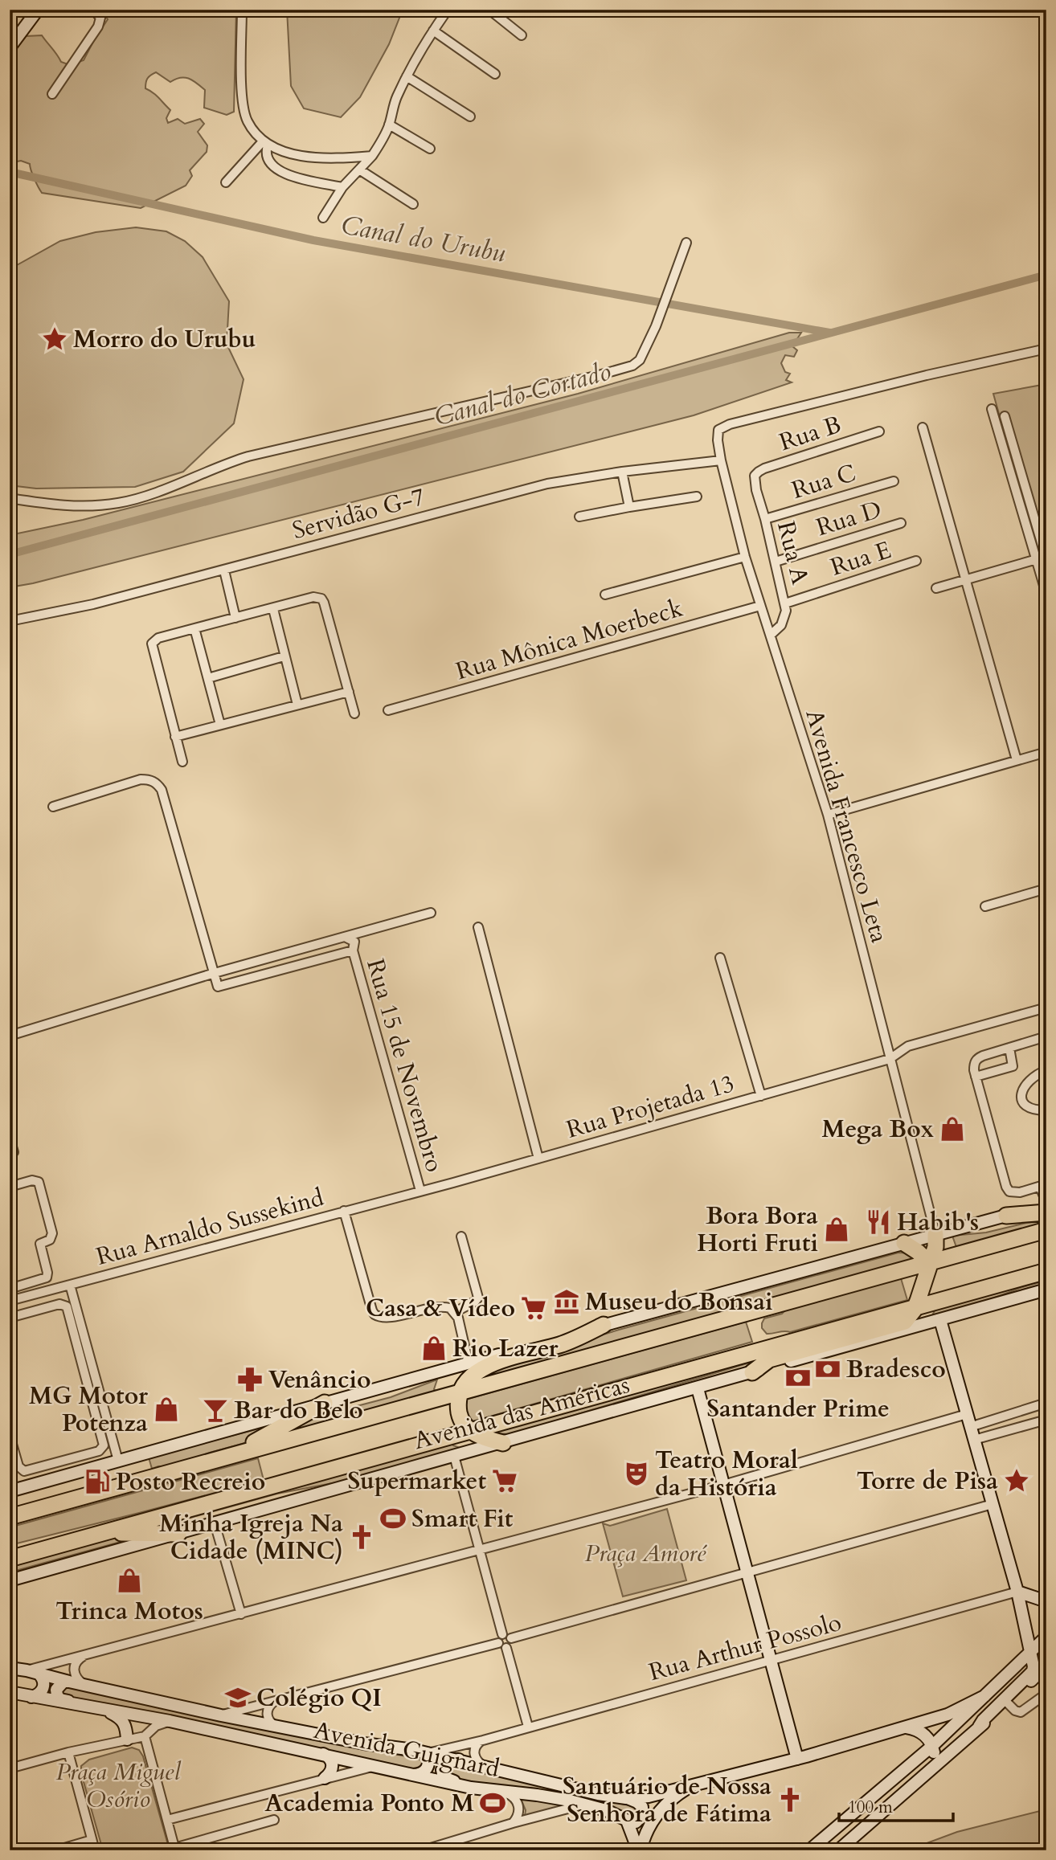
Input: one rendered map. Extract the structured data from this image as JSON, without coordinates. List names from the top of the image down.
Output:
{
  "streets": {
    "highway": ["Avenida das Américas"],
    "main road": ["Avenida Guignard"],
    "street": [
      "Rua B",
      "Rua C",
      "Servidão G-7",
      "Rua D",
      "Rua A",
      "Rua E",
      "Rua Mônica Moerbeck",
      "Avenida Francesco Leta",
      "Rua 15 de Novembro",
      "Rua Projetada 13",
      "Rua Arnaldo Sussekind",
      "Rua Arthur Possolo"
    ]
  },
  "crossings": [
    ["Rua B", "Rua A"],
    ["Rua C", "Rua A"],
    ["Servidão G-7", "Avenida Francesco Leta"],
    ["Rua D", "Rua A"],
    ["Rua A", "Rua E"],
    ["Rua A", "Avenida Francesco Leta"],
    ["Rua Mônica Moerbeck", "Avenida Francesco Leta"],
    ["Avenida Francesco Leta", "Rua Projetada 13"],
    ["Rua 15 de Novembro", "Rua Projetada 13"],
    ["Rua 15 de Novembro", "Rua Arnaldo Sussekind"],
    ["Rua Projetada 13", "Rua Arnaldo Sussekind"],
    ["Rua Arthur Possolo", "Avenida Guignard"]
  ],
  "water": ["Canal do Urubu", "Canal do Cortado"],
  "parks": ["Praça Amoré", "Praça Miguel Osório"],
  "places": {
    "place": ["Morro do Urubu", "Torre de Pisa"],
    "shop": [
      "Mega Box",
      "Bora Bora Horti Fruti",
      "Rio Lazer",
      "MG Motor Potenza",
      "Trinca Motos"
    ],
    "restaurant": ["Habib's"],
    "museum": ["Museu do Bonsai"],
    "supermarket": ["Casa & Vídeo", "Supermarket"],
    "bank": ["Bradesco", "Santander Prime"],
    "pharmacy": ["Venâncio"],
    "bar": ["Bar do Belo"],
    "theatre": ["Teatro Moral da História"],
    "fuel station": ["Posto Recreio"],
    "sports": ["Smart Fit", "Academia Ponto M"],
    "church": ["Minha Igreja Na Cidade (MINC)", "Santuário de Nossa Senhora de Fátima"],
    "school or university": ["Colégio QI"]
  },
  "scale_bar": "100 m"
}
